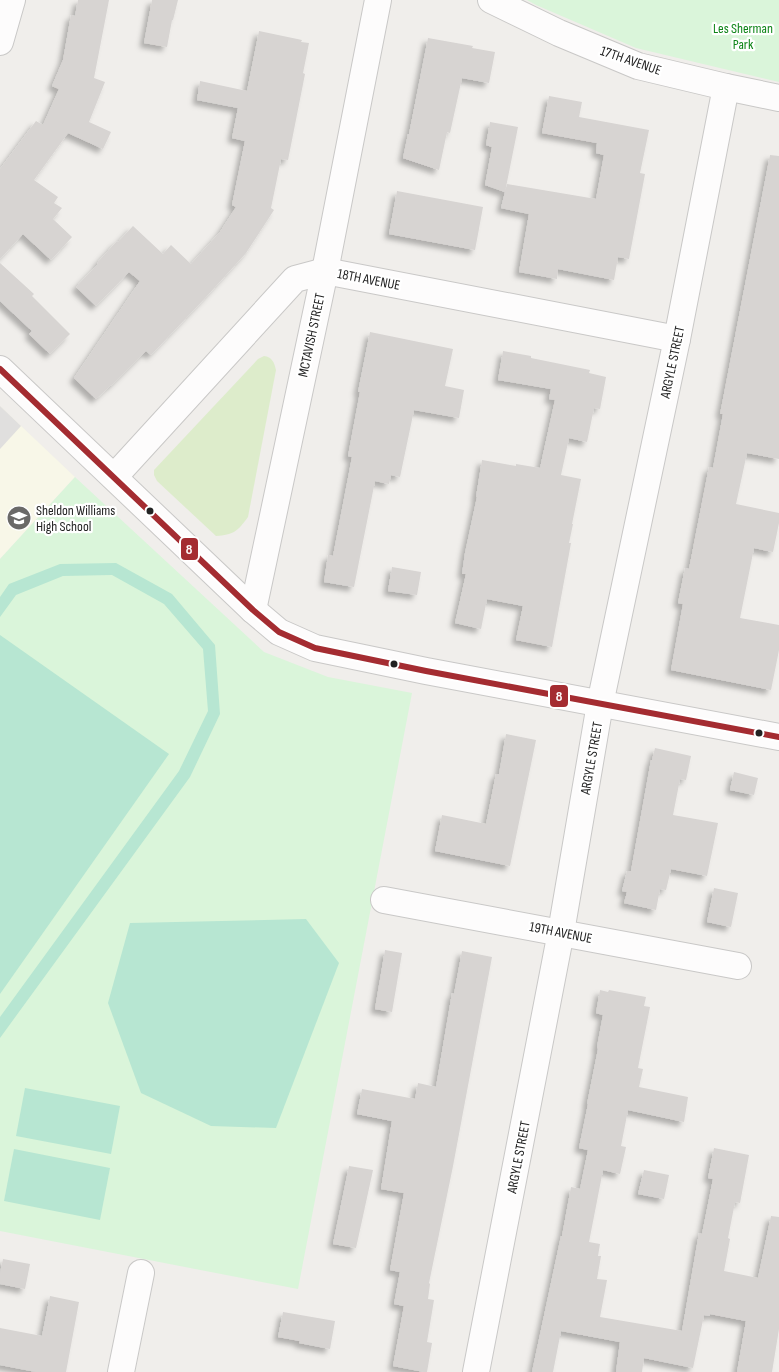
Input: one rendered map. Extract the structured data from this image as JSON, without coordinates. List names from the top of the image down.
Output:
{
  "streets": {
    "street": [
      "17TH AVENUE",
      "18TH AVENUE",
      "MCTAVISH STREET",
      "ARGYLE STREET",
      "19TH AVENUE"
    ]
  },
  "crossings": [
    ["17TH AVENUE", "ARGYLE STREET"],
    ["18TH AVENUE", "MCTAVISH STREET"],
    ["18TH AVENUE", "ARGYLE STREET"],
    ["ARGYLE STREET", "19TH AVENUE"]
  ],
  "parks": ["Les Sherman Park"],
  "places": {
    "school or university": ["Sheldon Williams High School"]
  },
  "lines": ["transit line 8"]
}
